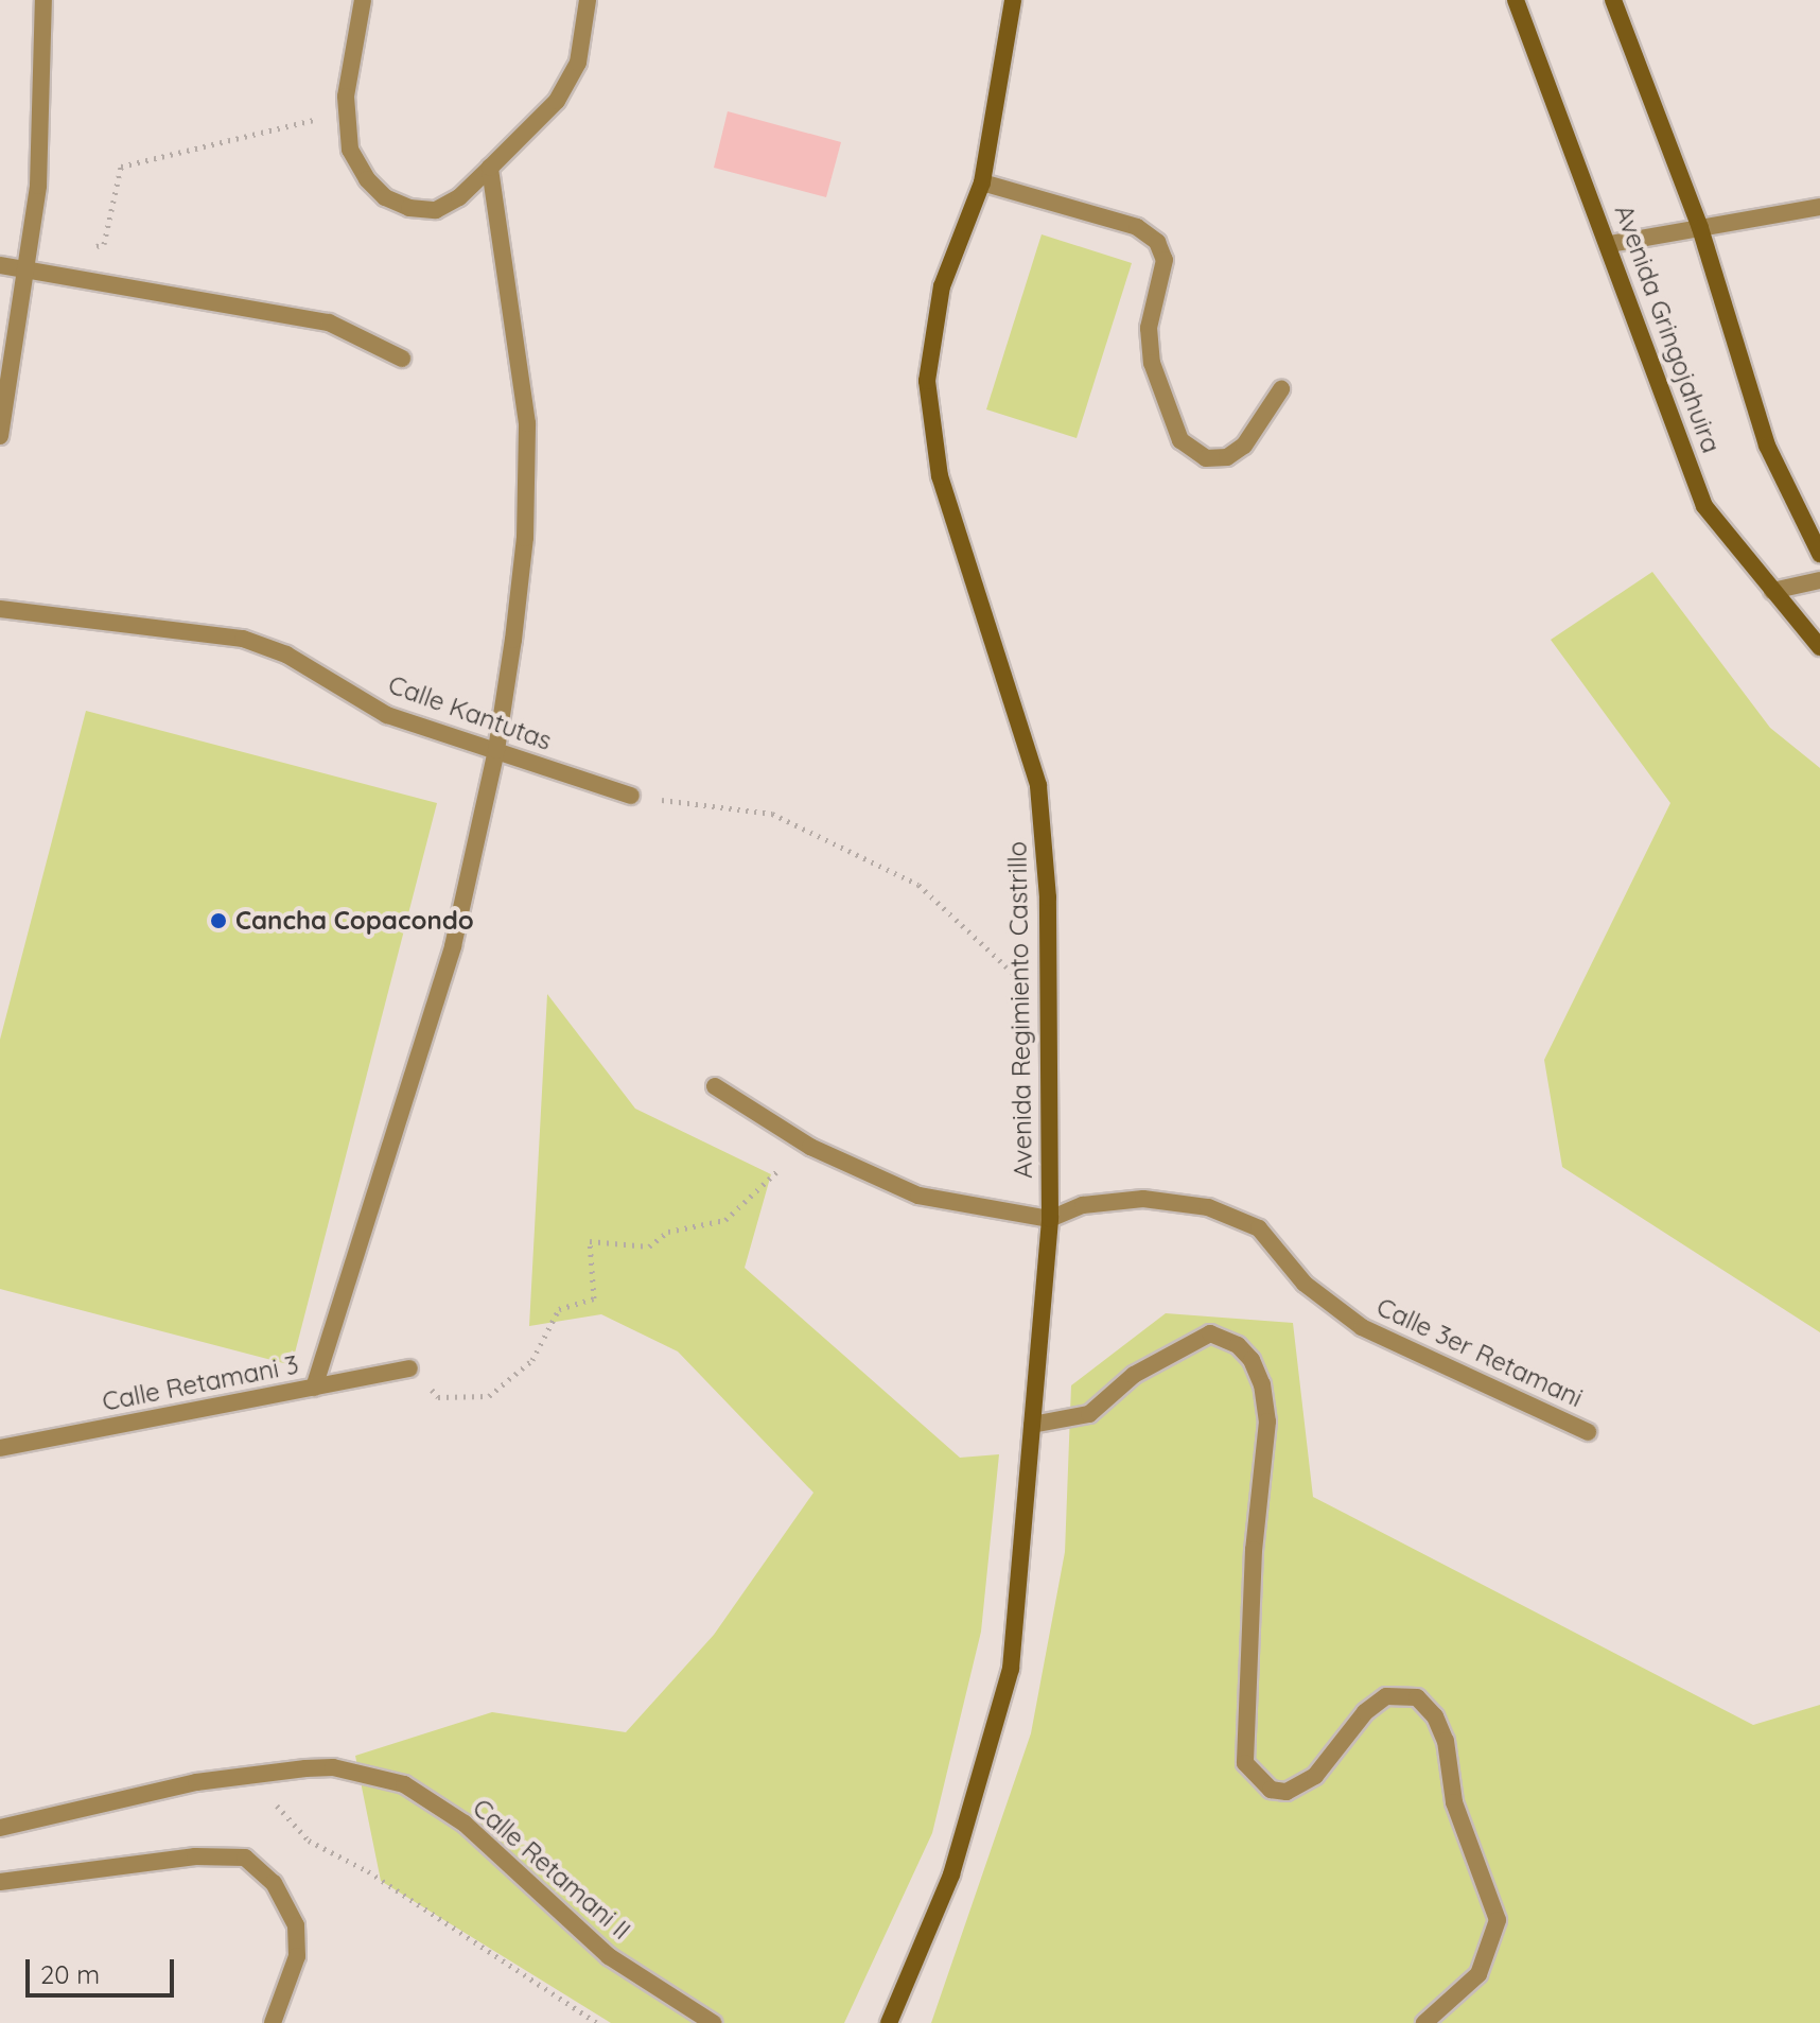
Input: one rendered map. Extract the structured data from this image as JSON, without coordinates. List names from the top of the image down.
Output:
{
  "streets": {
    "street": [
      "Avenida Gringojahuira",
      "Calle Kantutas",
      "Avenida Regimiento Castrillo",
      "Calle 3er Retamani",
      "Calle Retamani 3",
      "Calle Retamani II"
    ]
  },
  "crossings": [
    ["Avenida Regimiento Castrillo", "Calle 3er Retamani"]
  ],
  "places": ["Cancha Copacondo"],
  "scale_bar": "20 m"
}
